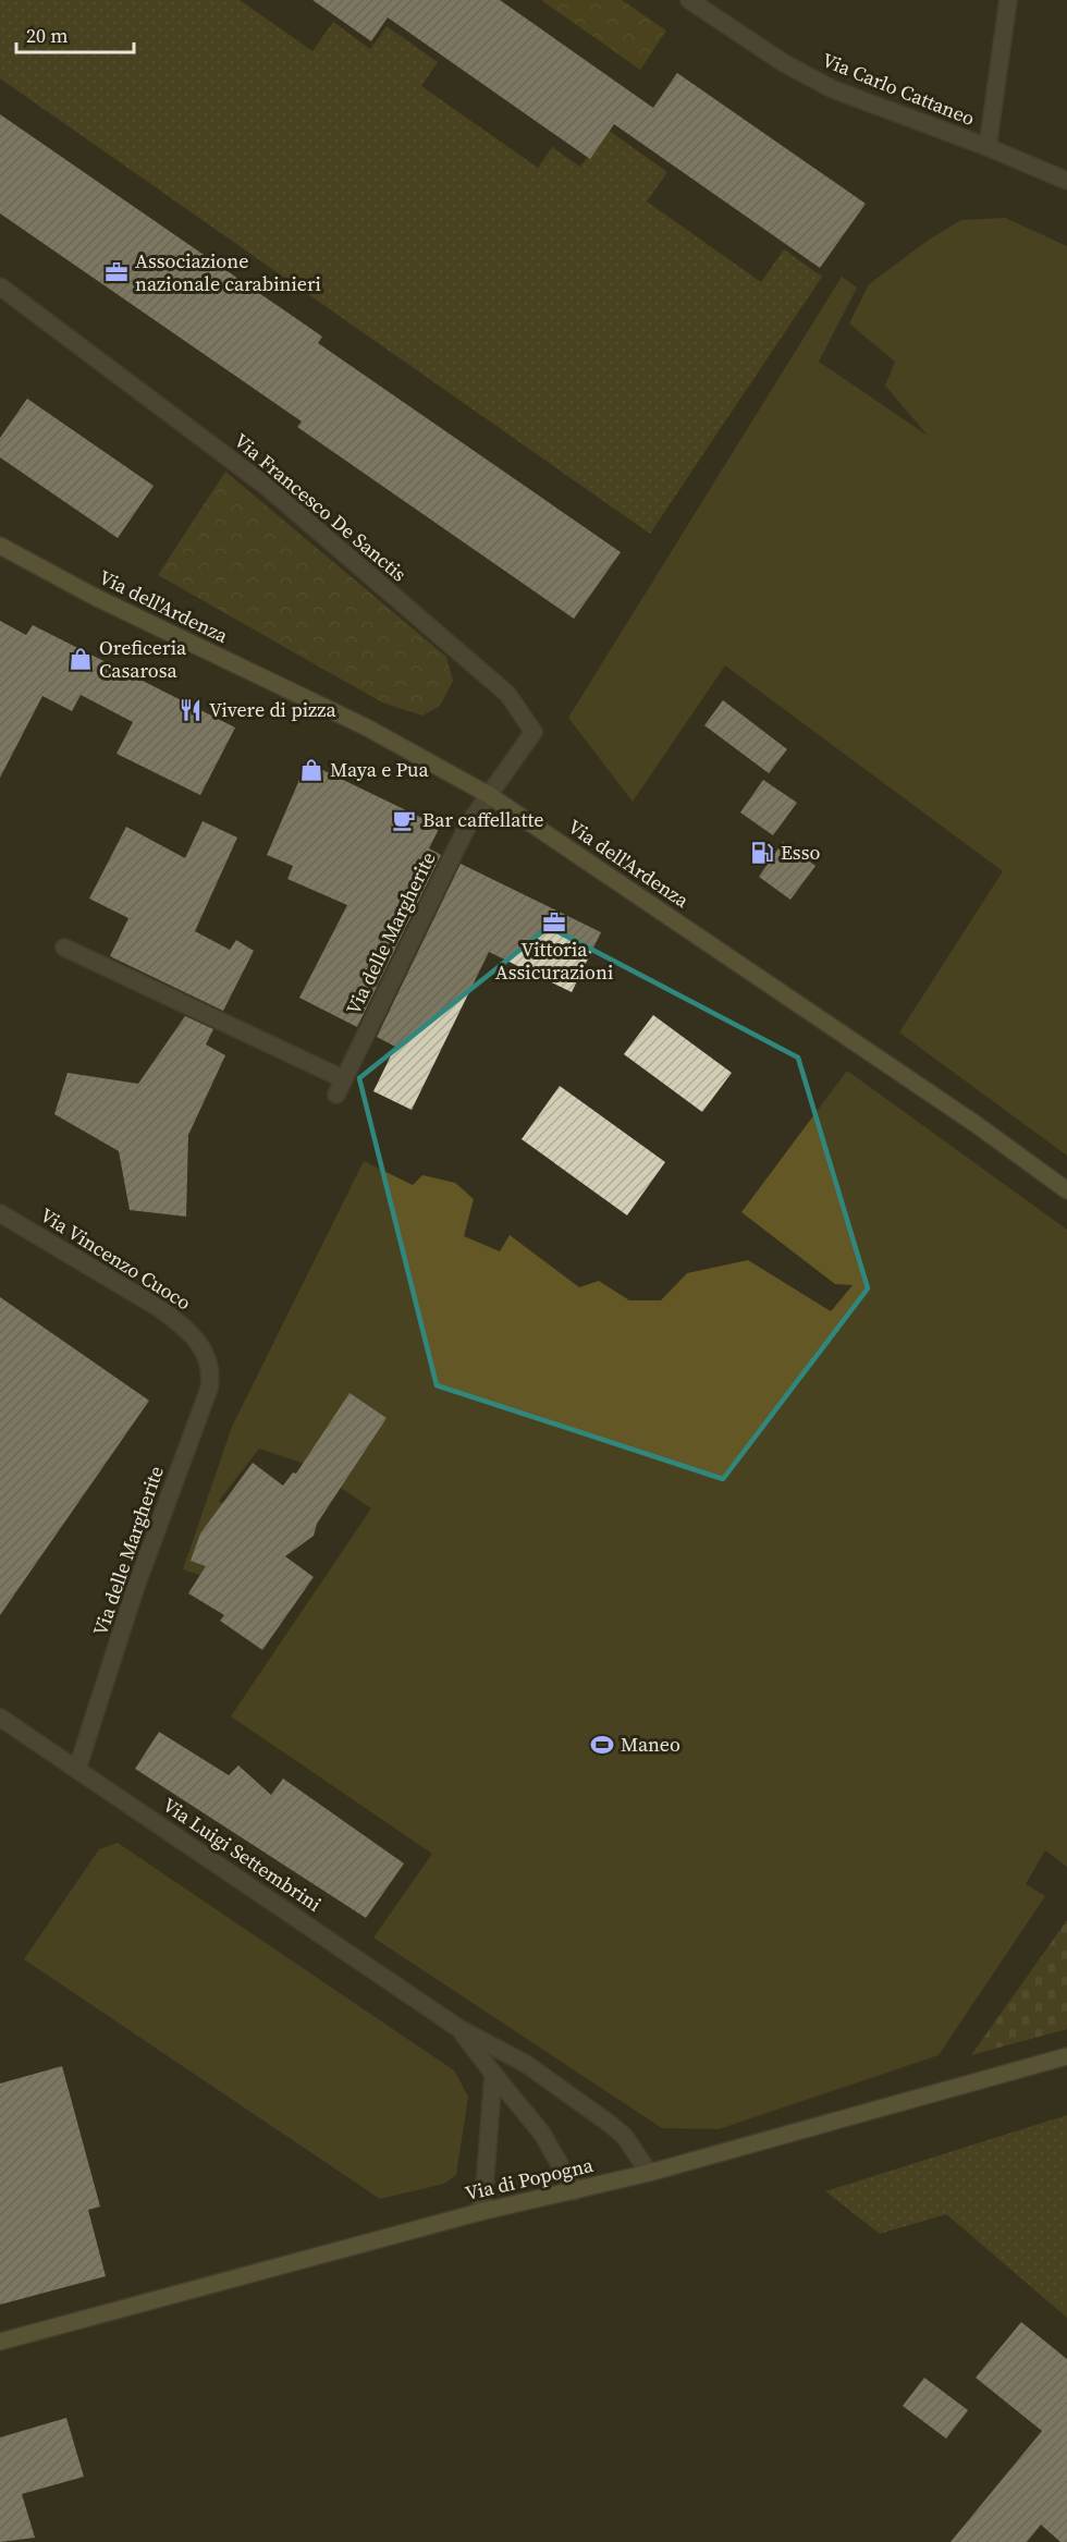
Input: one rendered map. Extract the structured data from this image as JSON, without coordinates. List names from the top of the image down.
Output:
{
  "streets": {
    "main road": ["Via dell'Ardenza", "Via di Popogna"],
    "street": [
      "Via Carlo Cattaneo",
      "Via Francesco De Sanctis",
      "Via delle Margherite",
      "Via Vincenzo Cuoco",
      "Via Luigi Settembrini"
    ]
  },
  "crossings": [
    ["Via Francesco De Sanctis", "Via dell'Ardenza"],
    ["Via Francesco De Sanctis", "Via delle Margherite"],
    ["Via dell'Ardenza", "Via delle Margherite"],
    ["Via delle Margherite", "Via Vincenzo Cuoco"],
    ["Via delle Margherite", "Via Luigi Settembrini"],
    ["Via Luigi Settembrini", "Via di Popogna"]
  ],
  "places": {
    "office": ["Associazione nazionale carabinieri", "Vittoria Assicurazioni"],
    "shop": ["Oreficeria Casarosa", "Maya e Pua"],
    "restaurant": ["Vivere di pizza"],
    "cafe": ["Bar caffellatte"],
    "fuel station": ["Esso"],
    "sports": ["Maneo"]
  },
  "scale_bar": "20 m"
}
